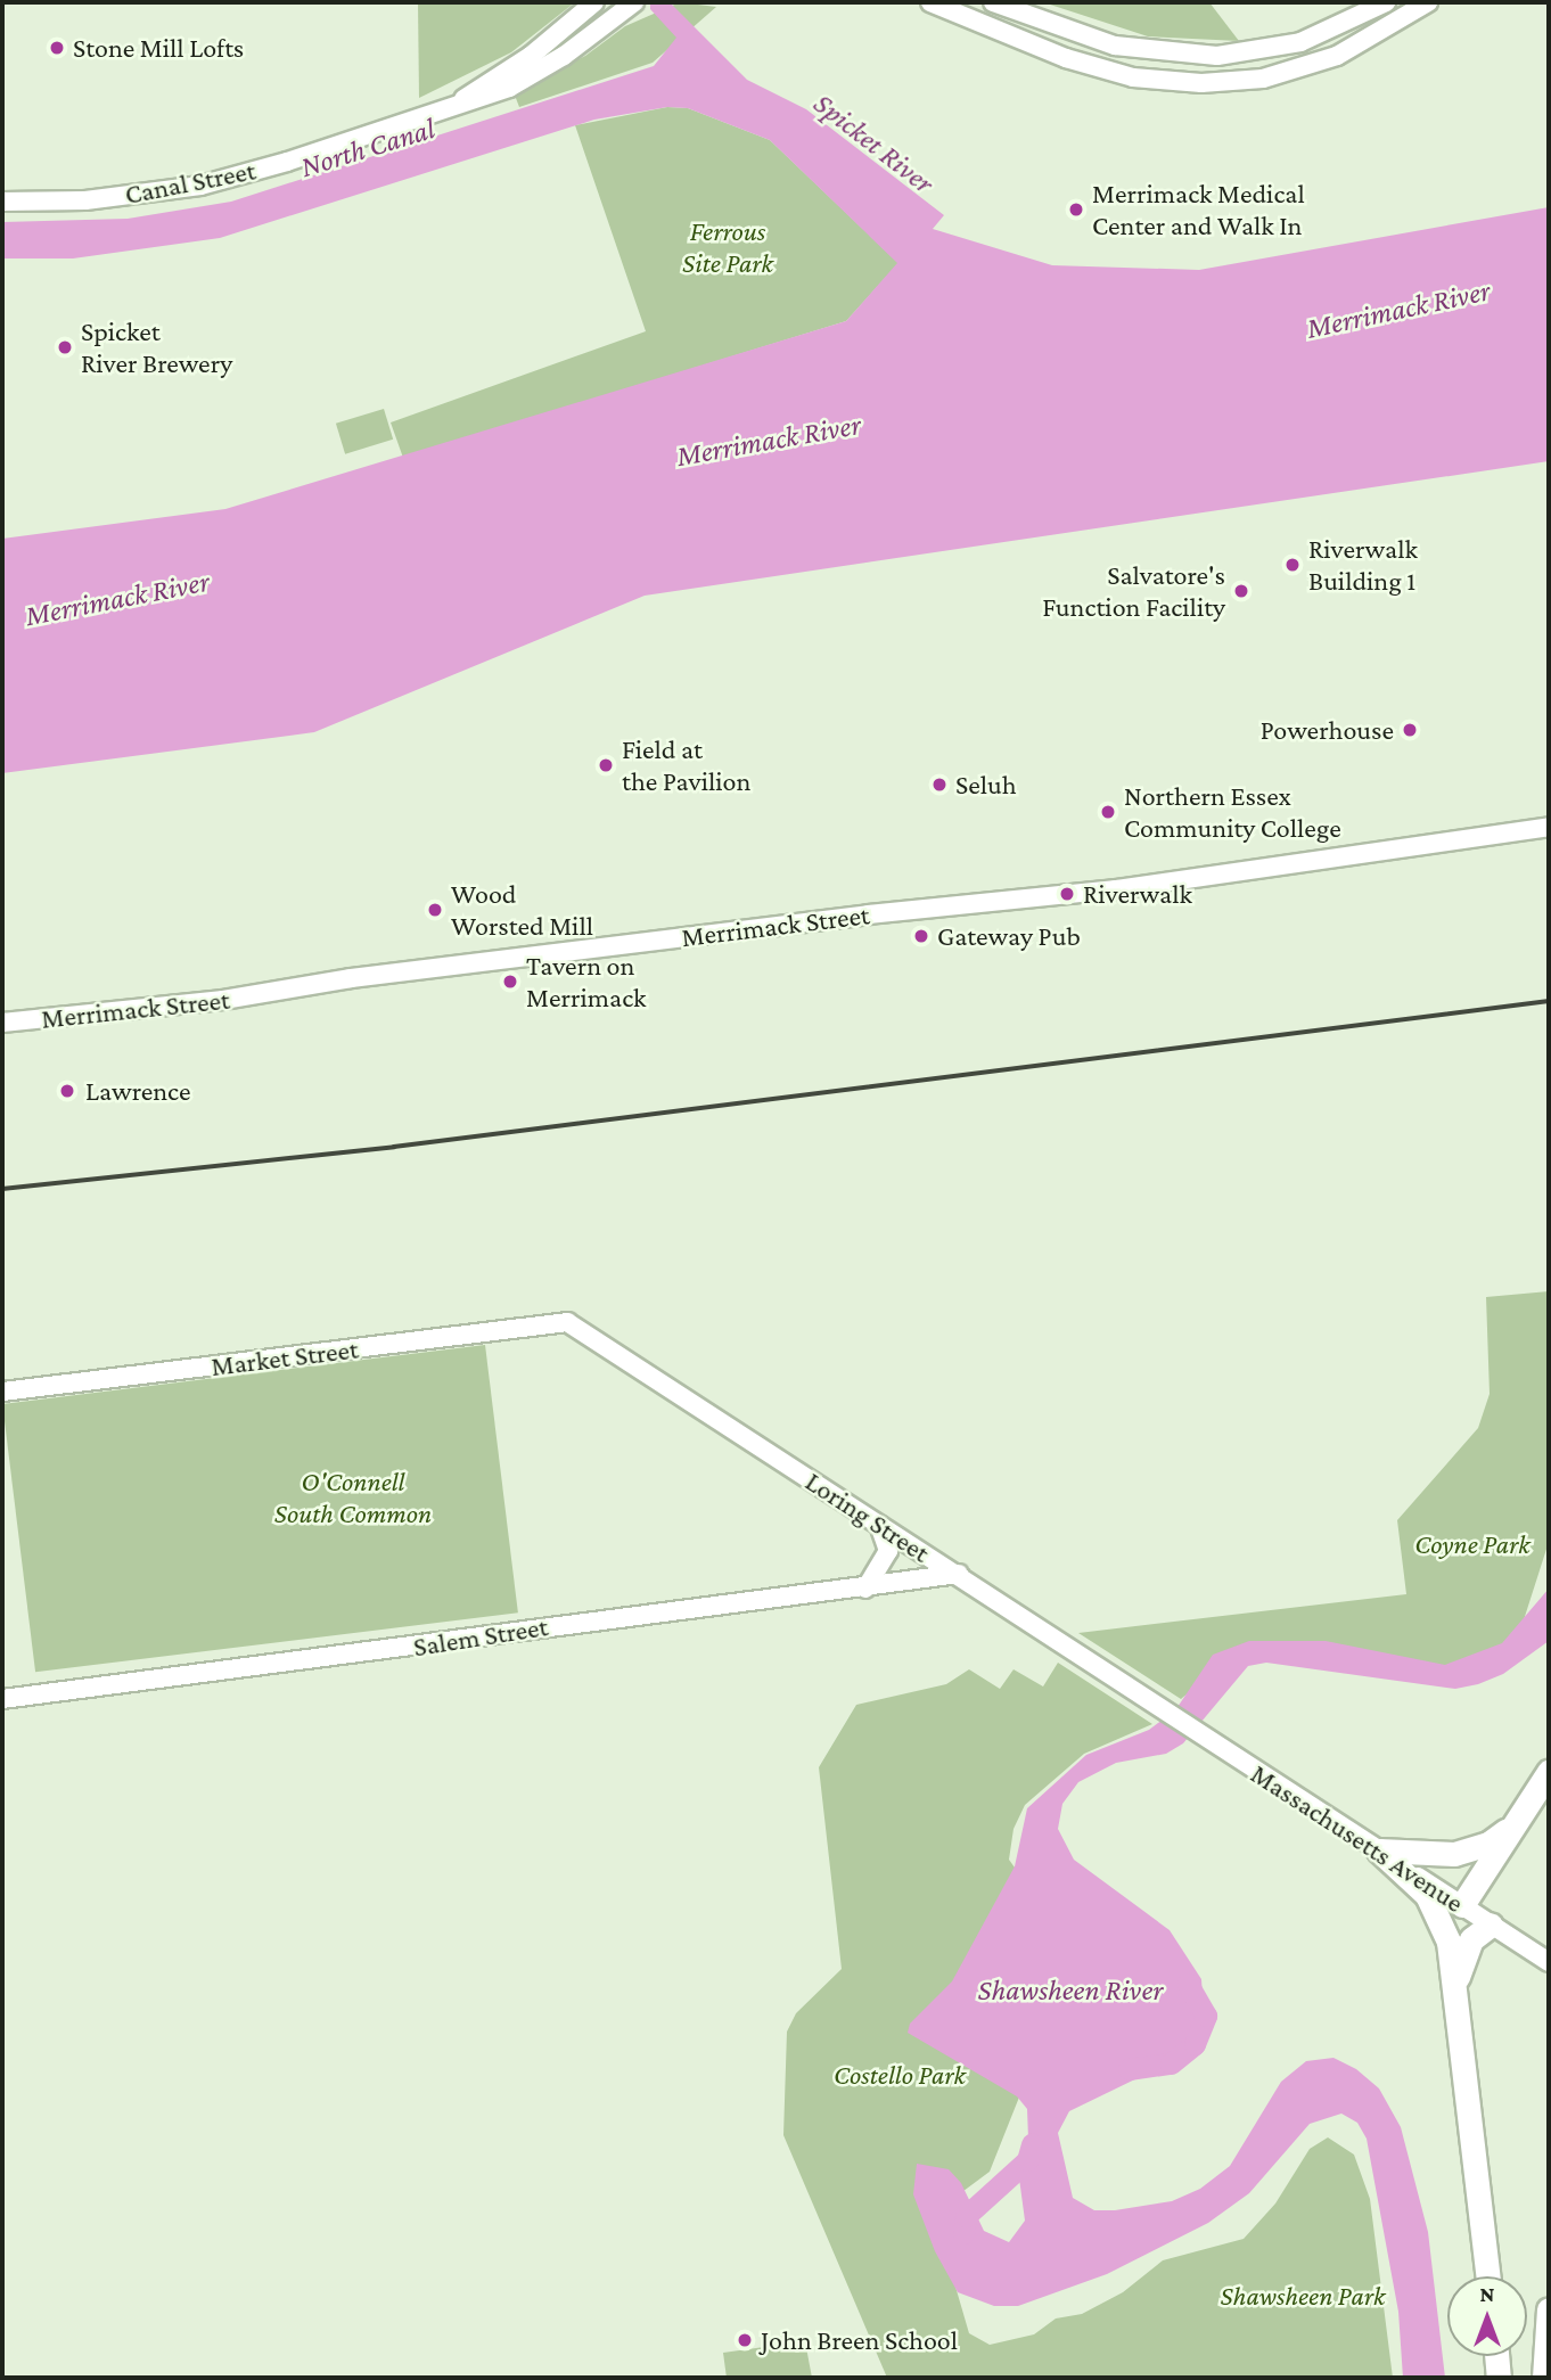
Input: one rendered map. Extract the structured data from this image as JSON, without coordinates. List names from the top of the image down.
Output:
{
  "streets": {
    "main road": [
      "Canal Street",
      "Merrimack Street",
      "Market Street",
      "Loring Street",
      "Salem Street",
      "Massachusetts Avenue"
    ]
  },
  "crossings": [
    ["Market Street", "Loring Street"],
    ["Loring Street", "Salem Street"],
    ["Loring Street", "Massachusetts Avenue"]
  ],
  "water": [
    "Spicket River",
    "North Canal",
    "Merrimack River",
    "Shawsheen River"
  ],
  "parks": [
    "Ferrous Site Park",
    "O'Connell South Common",
    "Coyne Park",
    "Costello Park",
    "Shawsheen Park"
  ],
  "places": [
    "Stone Mill Lofts",
    "Merrimack Medical Center and Walk In",
    "Spicket River Brewery",
    "Riverwalk Building 1",
    "Salvatore's Function Facility",
    "Powerhouse",
    "Field at the Pavilion",
    "Seluh",
    "Northern Essex Community College",
    "Riverwalk",
    "Wood Worsted Mill",
    "Gateway Pub",
    "Tavern on Merrimack",
    "Lawrence",
    "John Breen School"
  ],
  "north": "top"
}
